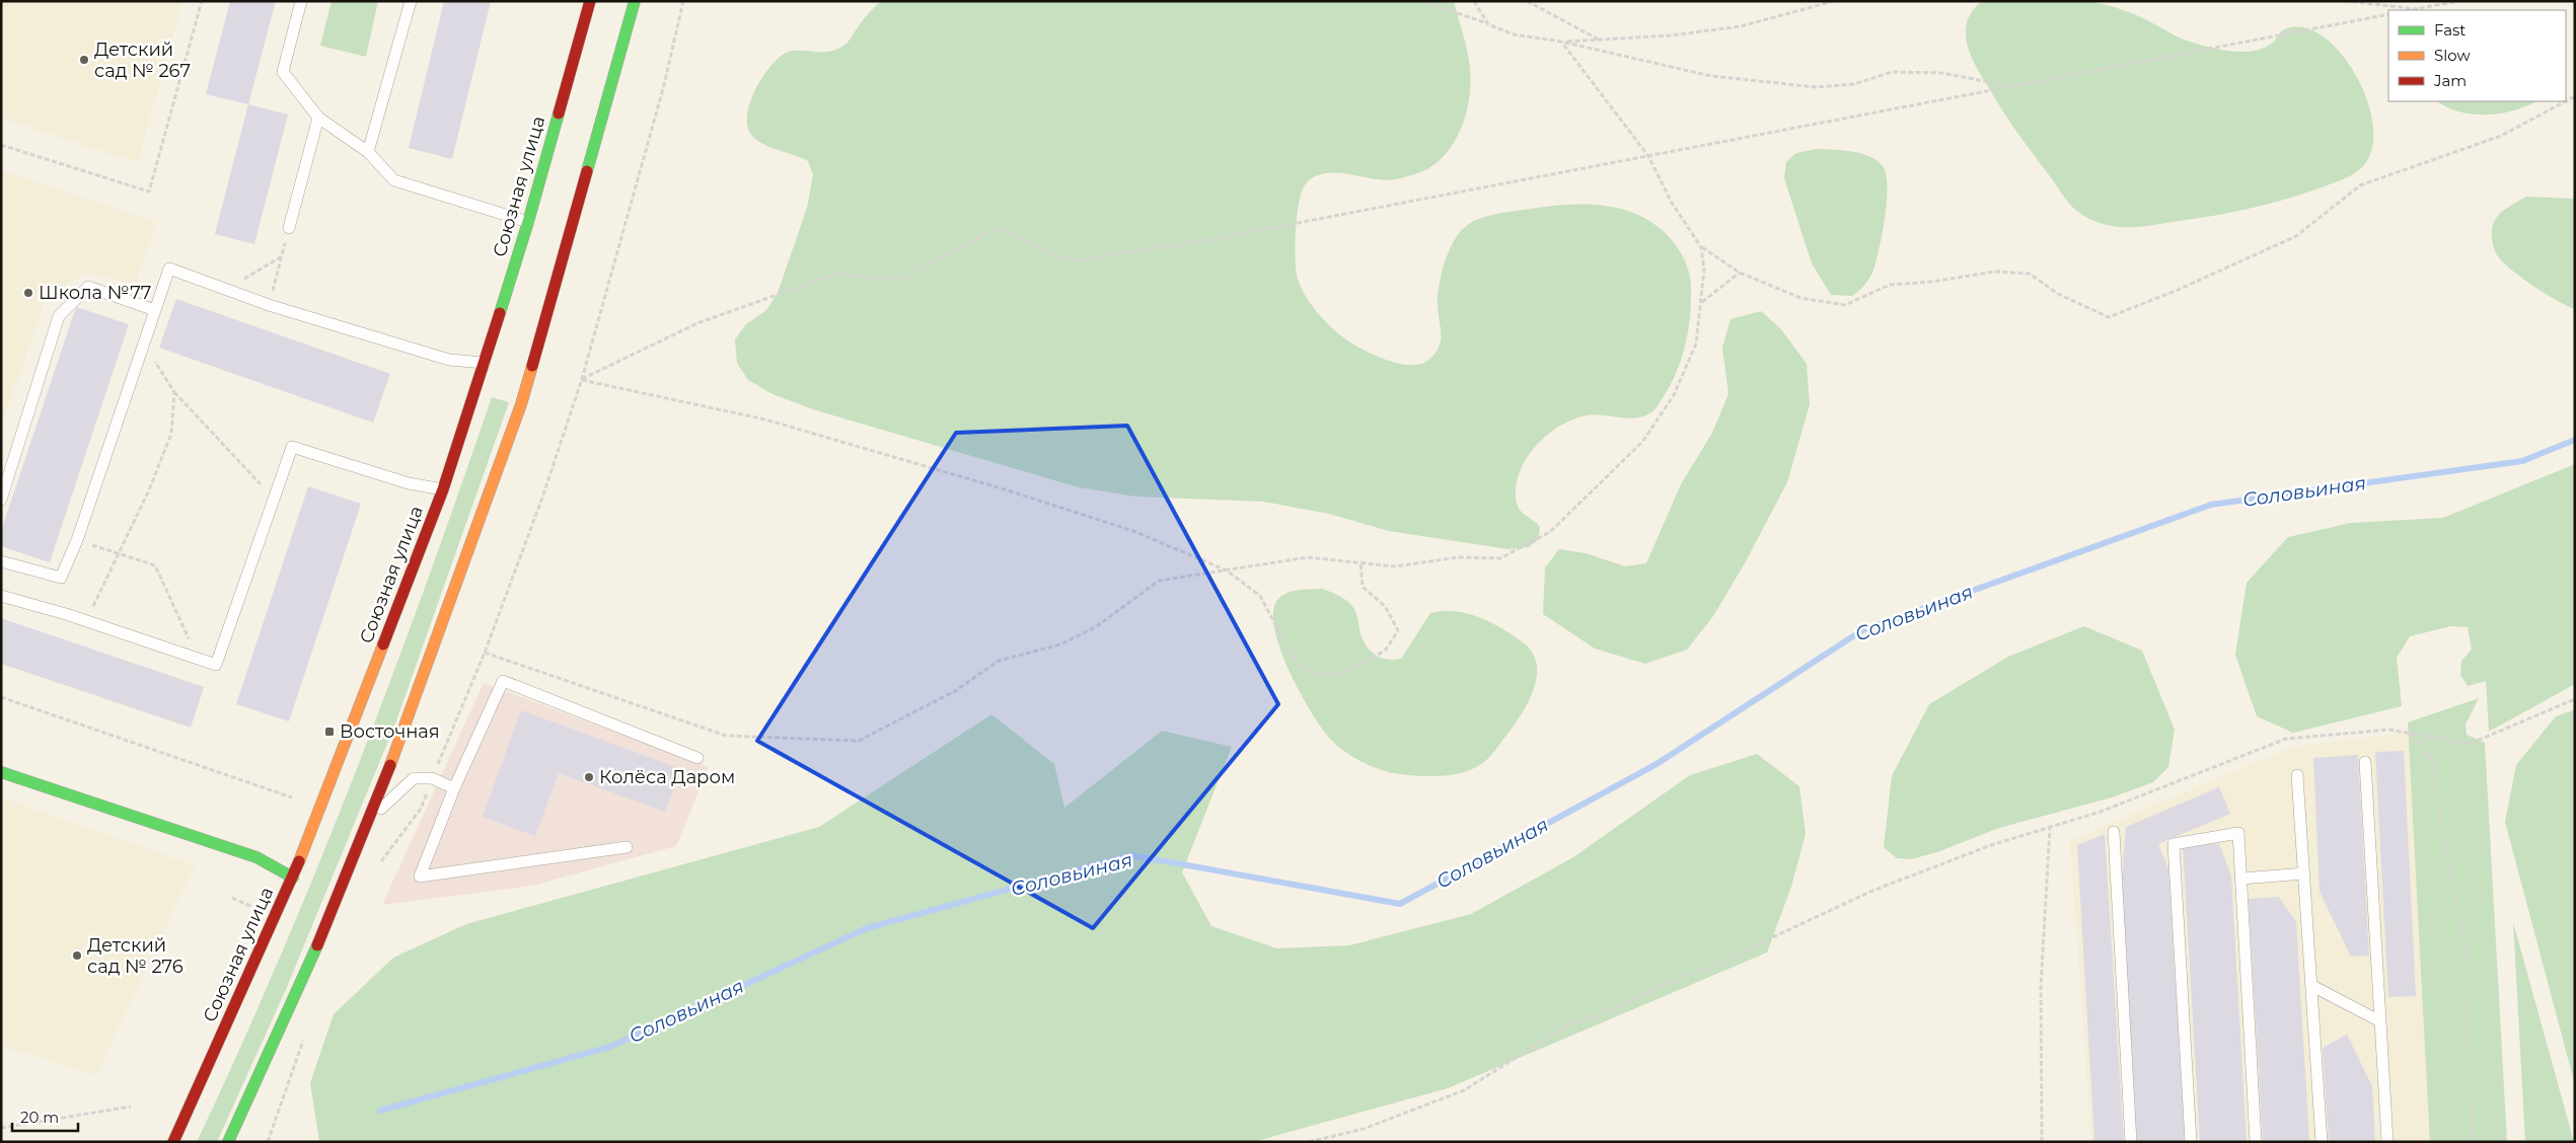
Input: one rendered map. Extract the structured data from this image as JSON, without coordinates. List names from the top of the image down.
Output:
{
  "streets": {
    "main road": ["Союзная улица"]
  },
  "water": ["Соловьиная"],
  "places": {
    "other": [
      "Детский сад № 267",
      "Школа №77",
      "Колёса Даром",
      "Детский сад № 276"
    ],
    "transit": ["Восточная"]
  },
  "legend": ["Fast", "Slow", "Jam"],
  "scale_bar": "20 m"
}
